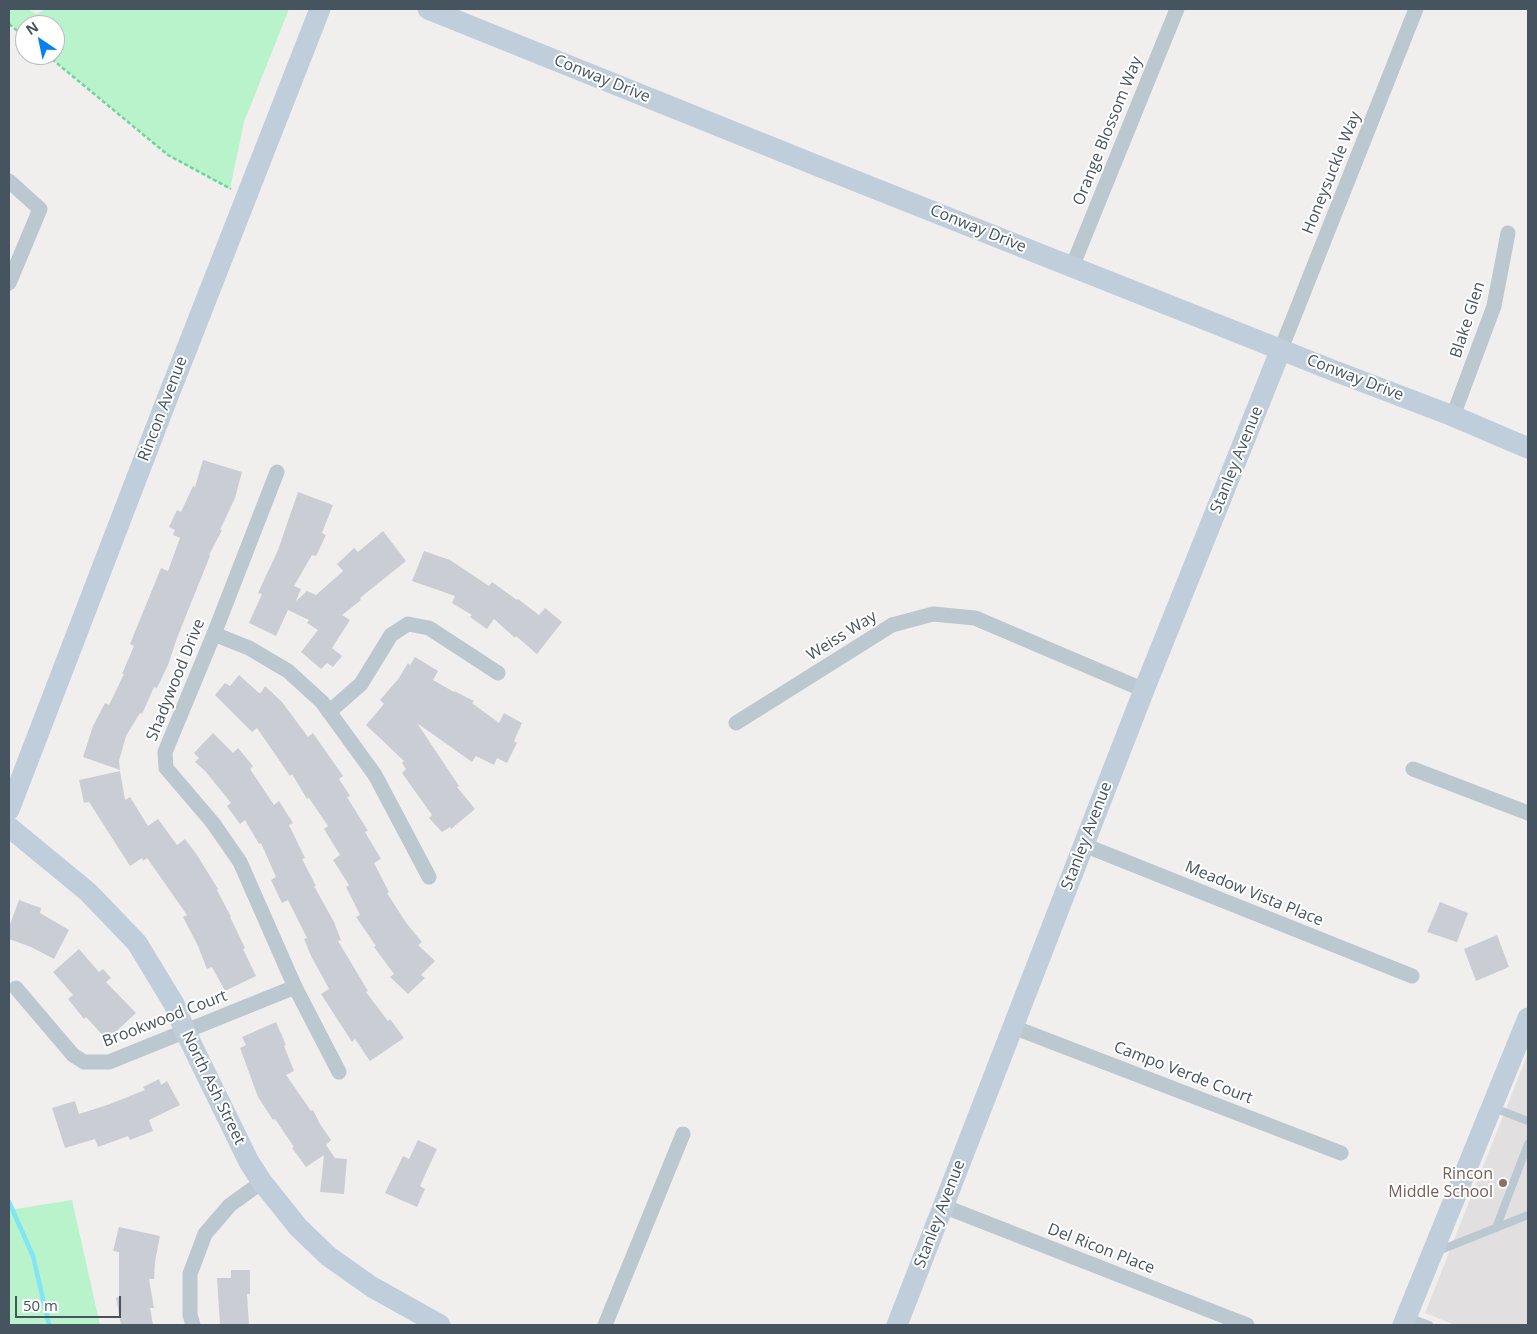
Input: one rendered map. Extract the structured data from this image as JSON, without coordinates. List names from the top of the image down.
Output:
{
  "streets": {
    "street": [
      "Conway Drive",
      "Orange Blossom Way",
      "Honeysuckle Way",
      "Blake Glen",
      "Rincon Avenue",
      "Stanley Avenue",
      "Weiss Way",
      "Shadywood Drive",
      "Meadow Vista Place",
      "Brookwood Court",
      "Campo Verde Court",
      "North Ash Street",
      "Del Ricon Place"
    ]
  },
  "crossings": [
    ["Conway Drive", "Orange Blossom Way"],
    ["Conway Drive", "Honeysuckle Way"],
    ["Conway Drive", "Blake Glen"],
    ["Conway Drive", "Stanley Avenue"],
    ["Honeysuckle Way", "Stanley Avenue"],
    ["Stanley Avenue", "Weiss Way"],
    ["Stanley Avenue", "Meadow Vista Place"],
    ["Stanley Avenue", "Campo Verde Court"],
    ["Stanley Avenue", "Del Ricon Place"],
    ["Shadywood Drive", "Brookwood Court"],
    ["Brookwood Court", "North Ash Street"]
  ],
  "places": ["Rincon Middle School"],
  "scale_bar": "50 m",
  "north": "top left"
}
